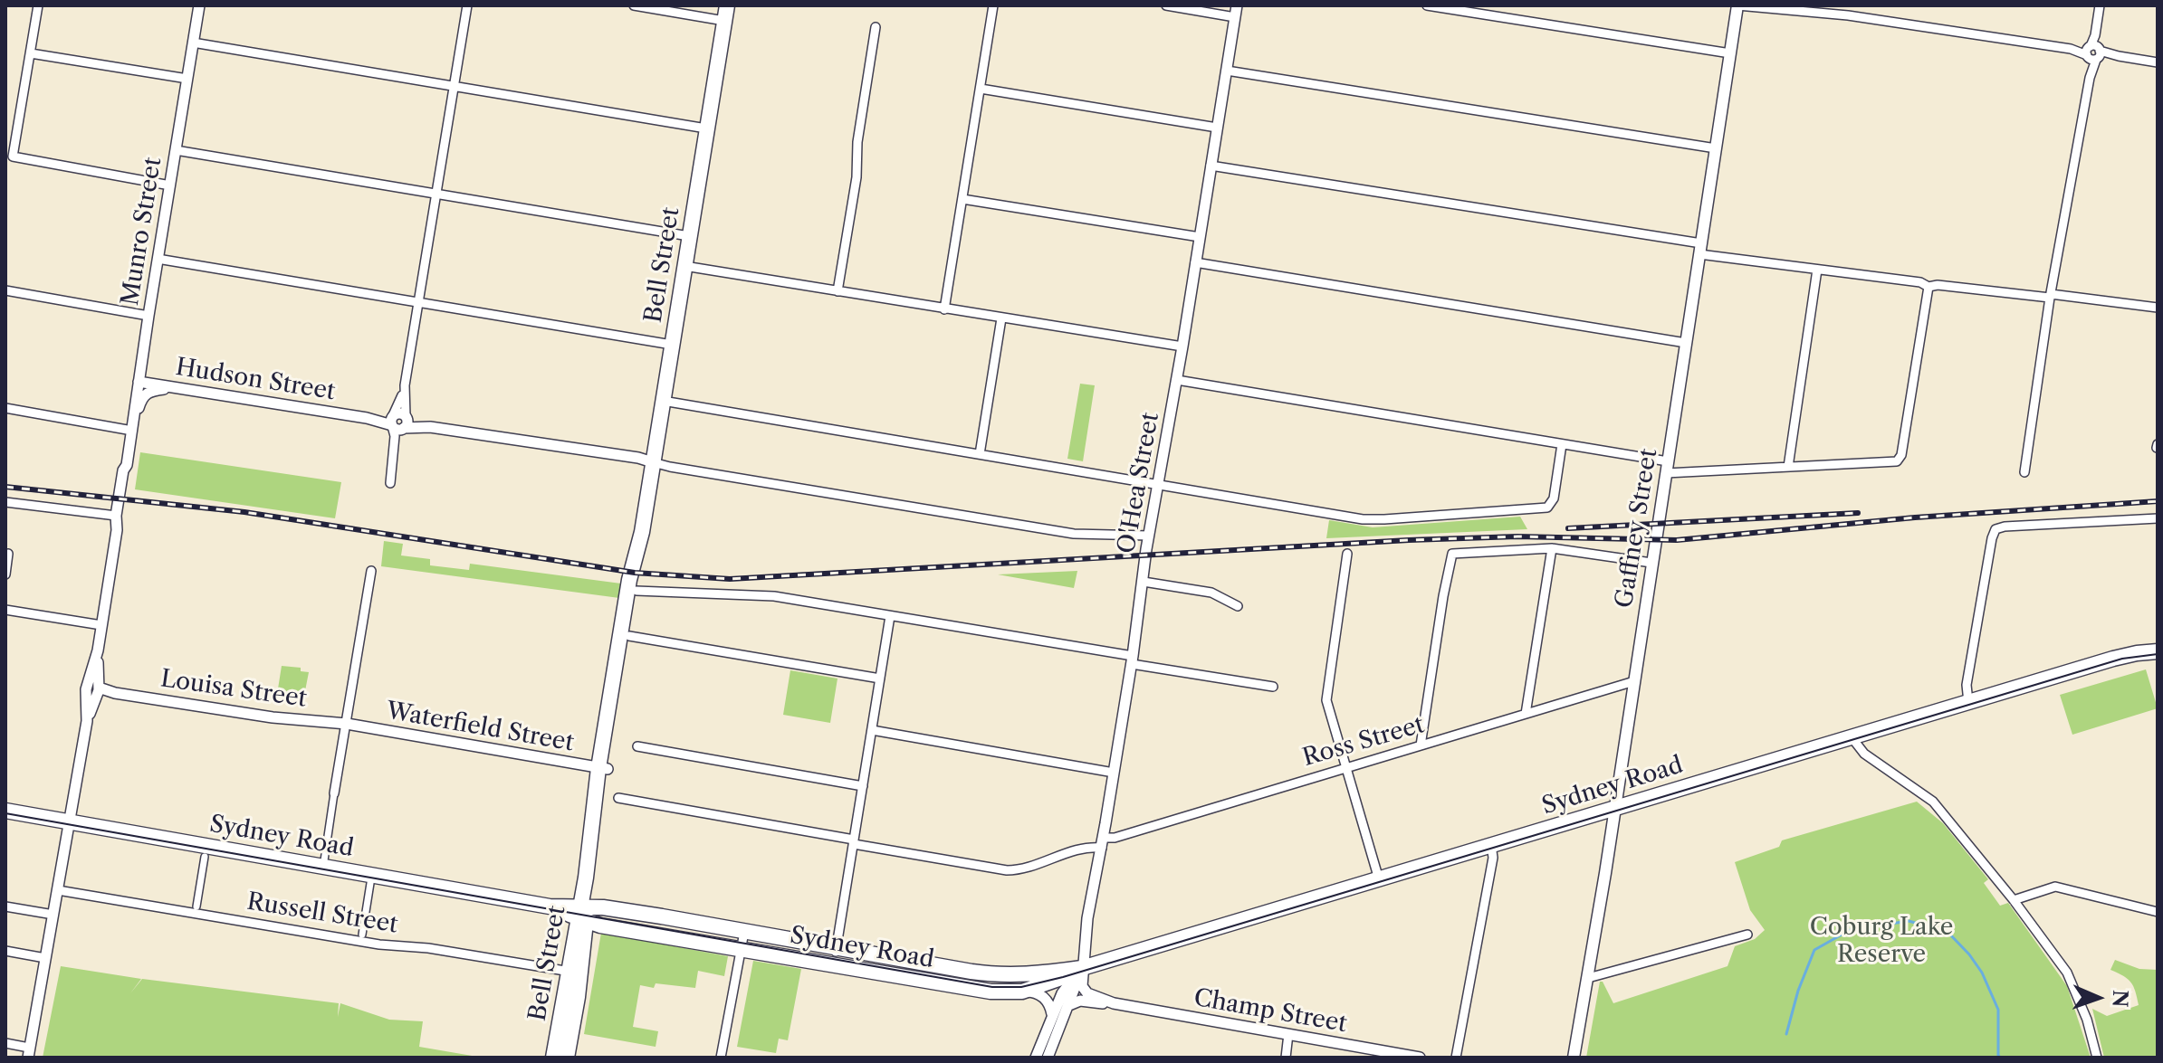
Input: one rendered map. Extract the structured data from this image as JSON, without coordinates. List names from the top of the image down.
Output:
{
  "streets": {
    "highway": ["Bell Street", "Sydney Road"],
    "main road": ["Gaffney Street"],
    "street": [
      "Munro Street",
      "Hudson Street",
      "O'Hea Street",
      "Louisa Street",
      "Waterfield Street",
      "Ross Street",
      "Russell Street",
      "Champ Street"
    ]
  },
  "crossings": [
    ["Munro Street", "Hudson Street"],
    ["Munro Street", "Louisa Street"],
    ["Munro Street", "Sydney Road"],
    ["Munro Street", "Russell Street"],
    ["Bell Street", "Hudson Street"],
    ["Bell Street", "Waterfield Street"],
    ["Bell Street", "Sydney Road"],
    ["Bell Street", "Russell Street"],
    ["O'Hea Street", "Ross Street"],
    ["O'Hea Street", "Sydney Road"],
    ["O'Hea Street", "Champ Street"],
    ["Gaffney Street", "Ross Street"],
    ["Gaffney Street", "Sydney Road"],
    ["Louisa Street", "Waterfield Street"],
    ["Sydney Road", "Champ Street"]
  ],
  "parks": ["Coburg Lake Reserve"],
  "north": "right"
}
